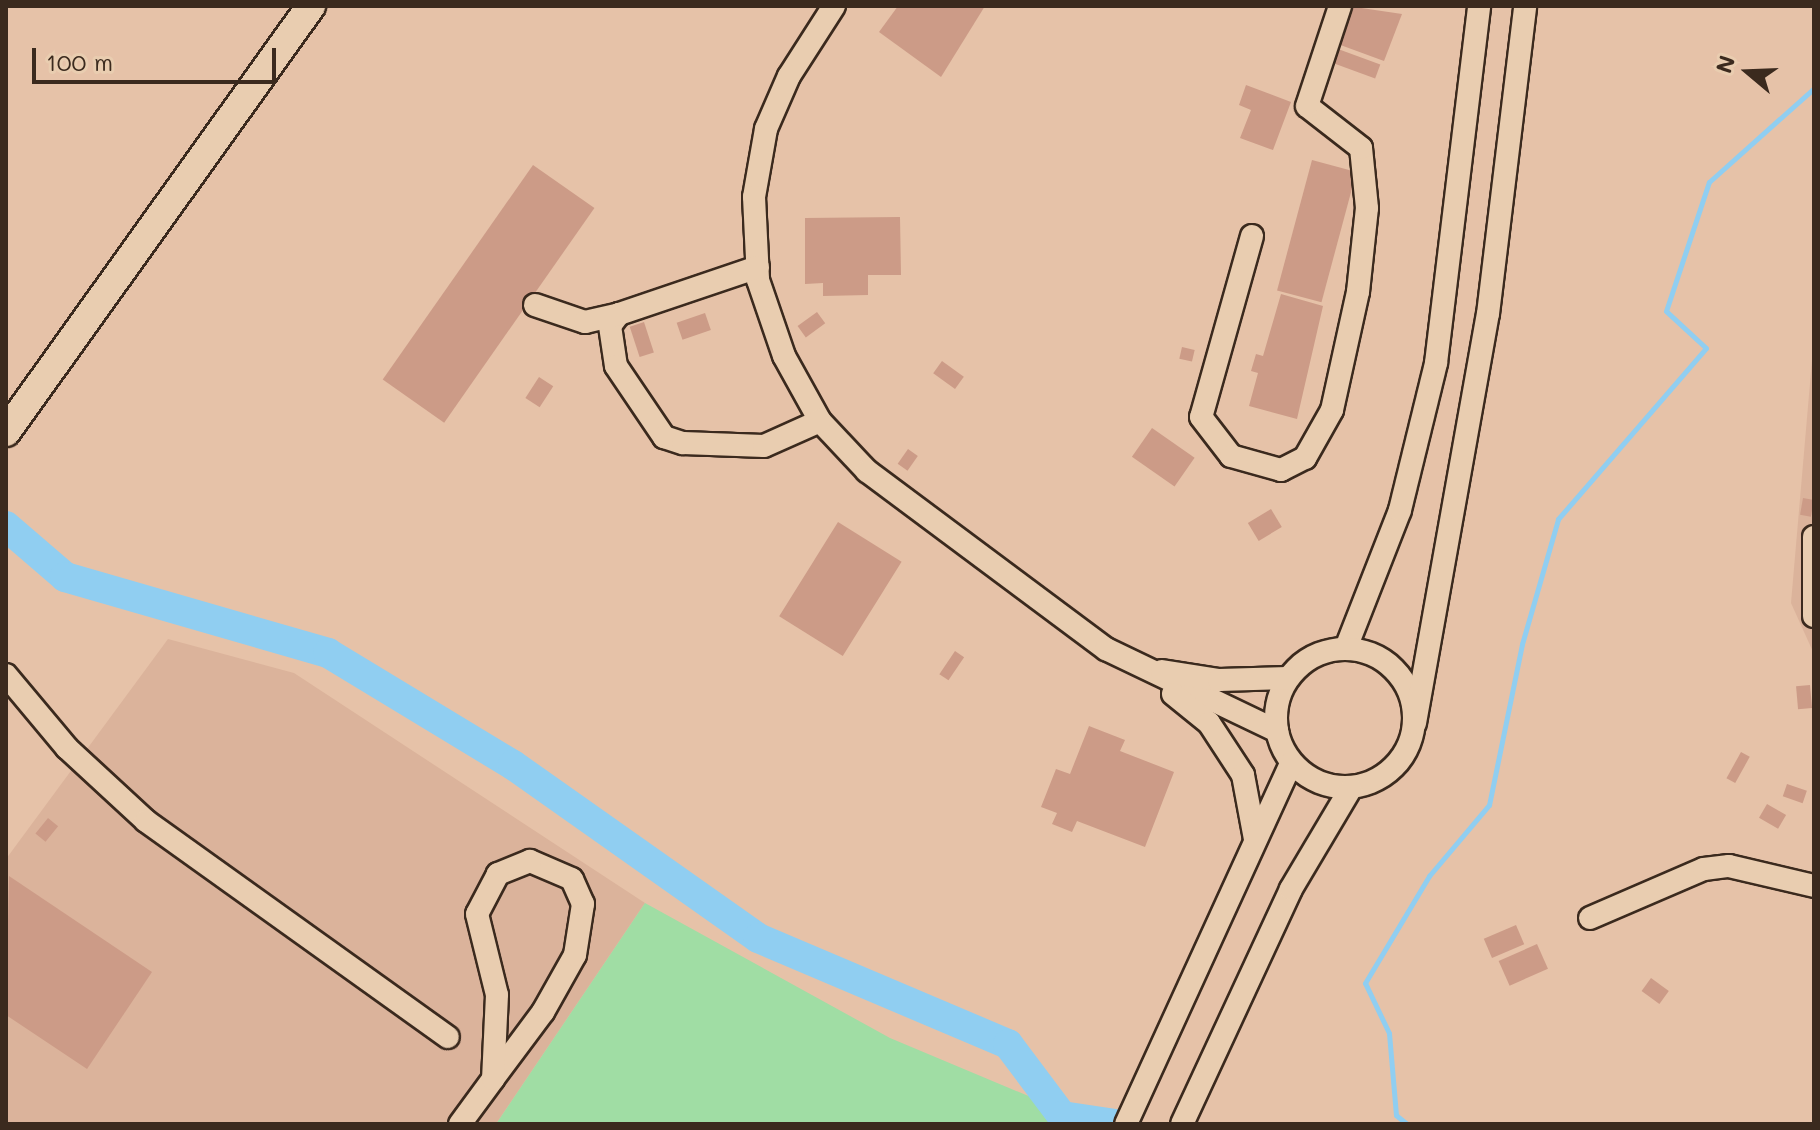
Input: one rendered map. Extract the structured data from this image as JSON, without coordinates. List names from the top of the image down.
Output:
{
  "scale_bar": "100 m",
  "north": "left"
}
